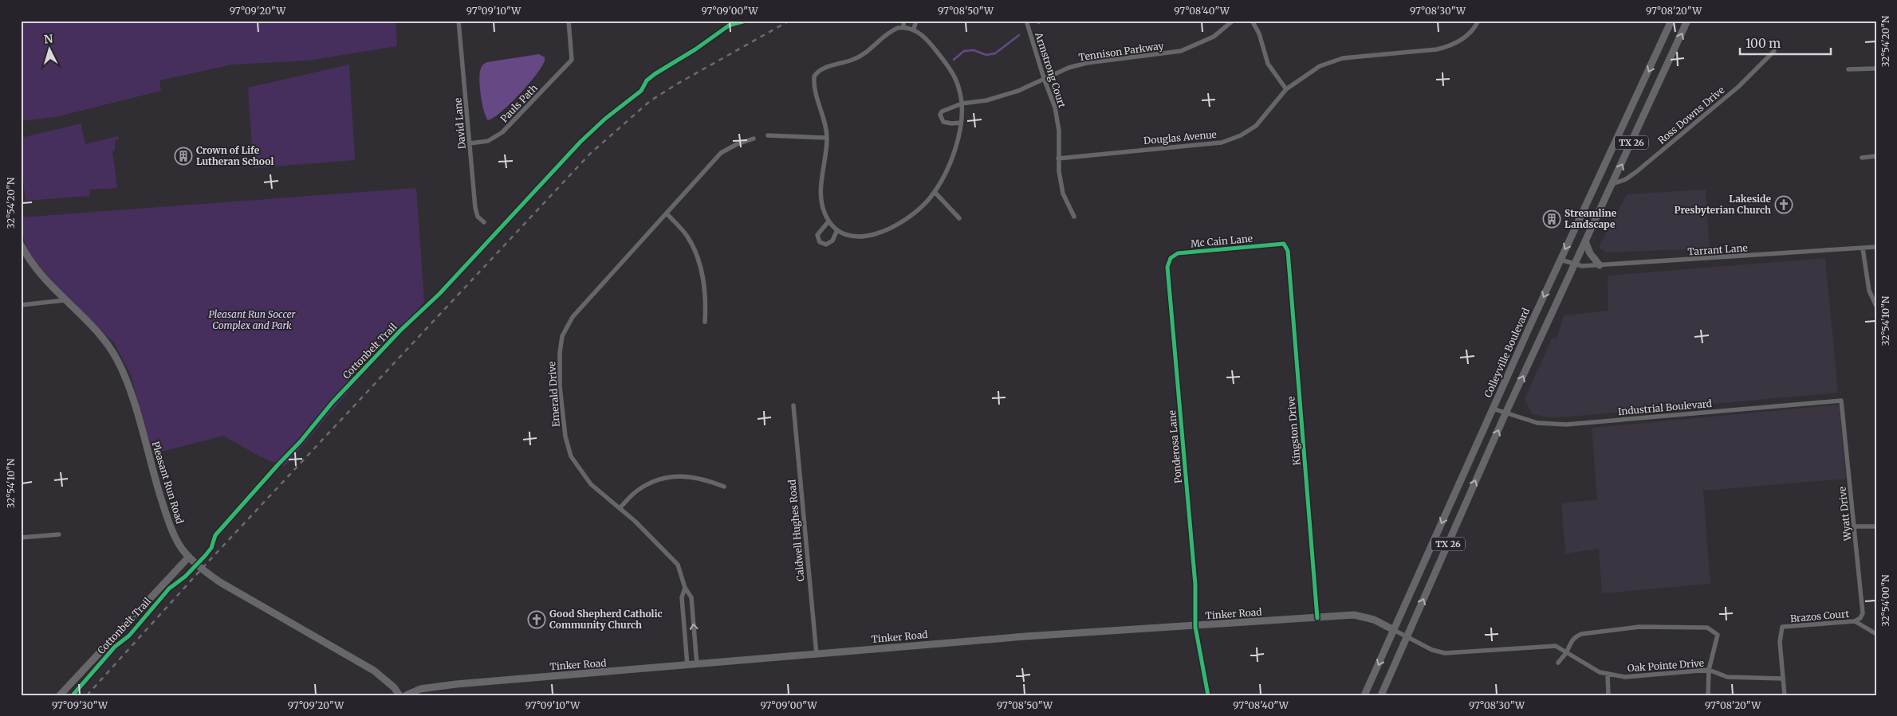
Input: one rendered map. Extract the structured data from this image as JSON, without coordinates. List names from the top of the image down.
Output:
{
  "streets": {
    "main road": [
      "TX 26",
      "Colleyville Boulevard",
      "Pleasant Run Road",
      "Tinker Road"
    ],
    "street": [
      "Tennison Parkway",
      "Armstrong Court",
      "Pauls Path",
      "Ross Downs Drive",
      "David Lane",
      "Douglas Avenue",
      "Mc Cain Lane",
      "Tarrant Lane",
      "Emerald Drive",
      "Industrial Boulevard",
      "Kingston Drive",
      "Ponderosa Lane",
      "Wyatt Drive",
      "Caldwell Hughes Road",
      "Brazos Court",
      "Oak Pointe Drive"
    ],
    "cycle path": ["Cottonbelt Trail"]
  },
  "crossings": [
    ["Tennison Parkway", "Armstrong Court"],
    ["Armstrong Court", "Douglas Avenue"],
    ["Pauls Path", "David Lane"],
    ["Ross Downs Drive", "TX 26"],
    ["TX 26", "Tarrant Lane"],
    ["TX 26", "Industrial Boulevard"],
    ["TX 26", "Oak Pointe Drive"],
    ["Mc Cain Lane", "Kingston Drive"],
    ["Mc Cain Lane", "Ponderosa Lane"],
    ["Tarrant Lane", "Colleyville Boulevard"],
    ["Colleyville Boulevard", "Industrial Boulevard"],
    ["Colleyville Boulevard", "Tinker Road"],
    ["Colleyville Boulevard", "Oak Pointe Drive"],
    ["Emerald Drive", "Tinker Road"],
    ["Industrial Boulevard", "Wyatt Drive"],
    ["Kingston Drive", "Tinker Road"],
    ["Ponderosa Lane", "Tinker Road"],
    ["Wyatt Drive", "Brazos Court"],
    ["Caldwell Hughes Road", "Tinker Road"],
    ["Tinker Road", "Oak Pointe Drive"],
    ["Brazos Court", "Oak Pointe Drive"]
  ],
  "parks": ["Pleasant Run Soccer Complex and Park"],
  "places": {
    "building": ["Crown of Life Lutheran School", "Streamline Landscape"],
    "church": ["Lakeside Presbyterian Church", "Good Shepherd Catholic Community Church"]
  },
  "scale_bar": "100 m",
  "north": "top",
  "coordinates": [
    "97°09'20\"W",
    "97°09'10\"W",
    "97°09'00\"W",
    "97°08'50\"W",
    "97°08'40\"W",
    "97°08'30\"W",
    "97°08'20\"W",
    "32°54'20\"N",
    "32°54'10\"N",
    "32°54'00\"N",
    "97°09'30\"W"
  ]
}
